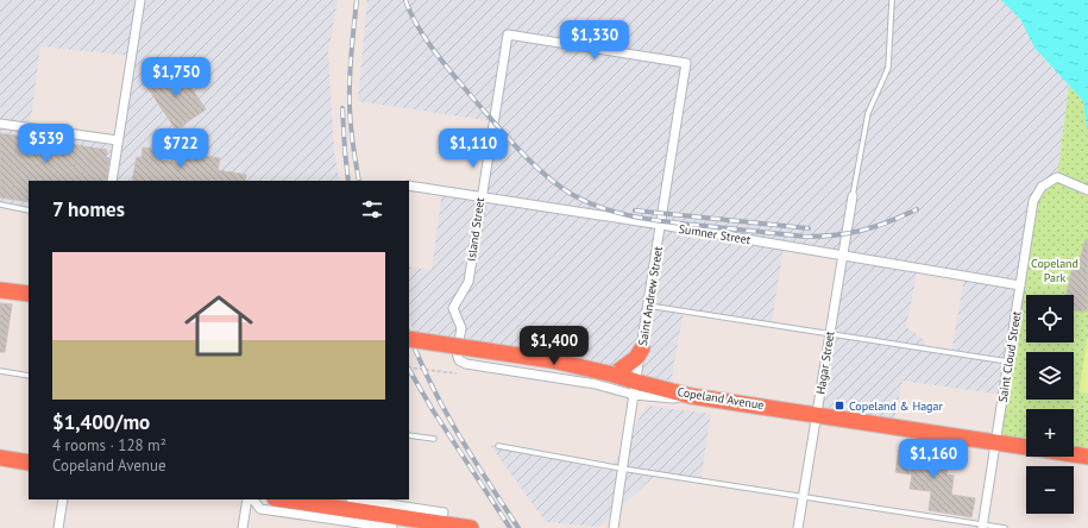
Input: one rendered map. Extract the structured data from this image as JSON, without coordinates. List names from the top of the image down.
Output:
{
  "streets": {
    "highway": ["Copeland Avenue"],
    "street": [
      "Island Street",
      "Sumner Street",
      "Saint Andrew Street",
      "Saint Cloud Street",
      "Hagar Street"
    ]
  },
  "crossings": [
    ["Island Street", "Sumner Street"],
    ["Island Street", "Saint Andrew Street"],
    ["Island Street", "Copeland Avenue"],
    ["Sumner Street", "Saint Andrew Street"],
    ["Sumner Street", "Saint Cloud Street"],
    ["Sumner Street", "Hagar Street"],
    ["Saint Andrew Street", "Copeland Avenue"],
    ["Saint Cloud Street", "Copeland Avenue"],
    ["Hagar Street", "Copeland Avenue"]
  ],
  "parks": ["Copeland Park"],
  "places": {
    "transit": ["Copeland & Hagar"]
  },
  "page": {
    "price": [
      "$1,330",
      "$1,750",
      "$539",
      "$722",
      "$1,110",
      "$1,400",
      "$1,160"
    ],
    "heading": "7 homes",
    "list": [
      {
        "name": "$1,400/mo",
        "note": "4 rooms · 128 m² · Copeland Avenue"
      }
    ],
    "map_buttons": ["+", "−"]
  }
}
